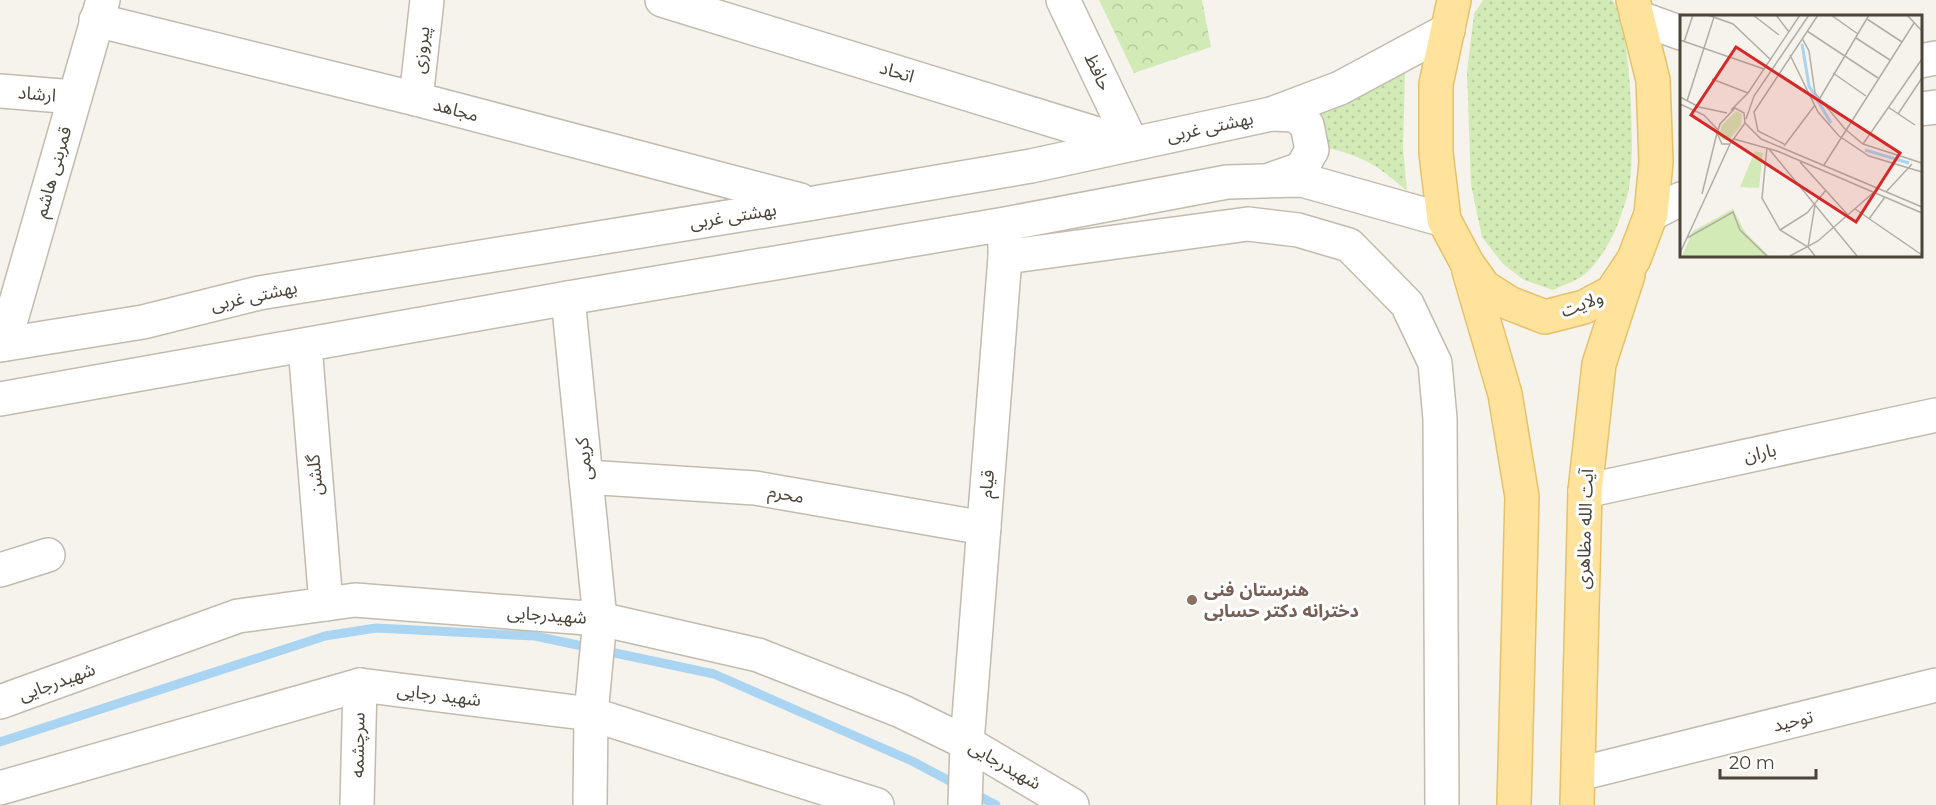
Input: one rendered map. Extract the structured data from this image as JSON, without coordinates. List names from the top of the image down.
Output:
{
  "streets": {
    "main road": ["ولایت", "آیت الله مظاهری"],
    "street": [
      "پیروزی",
      "اتحاد",
      "حافظ",
      "ارشاد",
      "مجاهد",
      "بهشتی غربی",
      "قمربنی هاشم",
      "باران",
      "کریمی",
      "گلشن",
      "قیام",
      "محرم",
      "شهیدرجایی",
      "شهید رجایی",
      "توحید",
      "سرچشمه"
    ]
  },
  "crossings": [
    ["پیروزی", "مجاهد"],
    ["اتحاد", "حافظ"],
    ["اتحاد", "بهشتی غربی"],
    ["حافظ", "بهشتی غربی"],
    ["ارشاد", "قمربنی هاشم"],
    ["مجاهد", "بهشتی غربی"],
    ["مجاهد", "قمربنی هاشم"],
    ["بهشتی غربی", "قمربنی هاشم"],
    ["بهشتی غربی", "ولایت"],
    ["ولایت", "آیت الله مظاهری"],
    ["باران", "آیت الله مظاهری"],
    ["کریمی", "محرم"],
    ["کریمی", "شهیدرجایی"],
    ["کریمی", "شهید رجایی"],
    ["گلشن", "شهیدرجایی"],
    ["قیام", "محرم"],
    ["قیام", "شهیدرجایی"],
    ["آیت الله مظاهری", "توحید"],
    ["شهید رجایی", "سرچشمه"]
  ],
  "places": ["هنرستان فنی دخترانه دکتر حسابی"],
  "scale_bar": "20 m"
}
